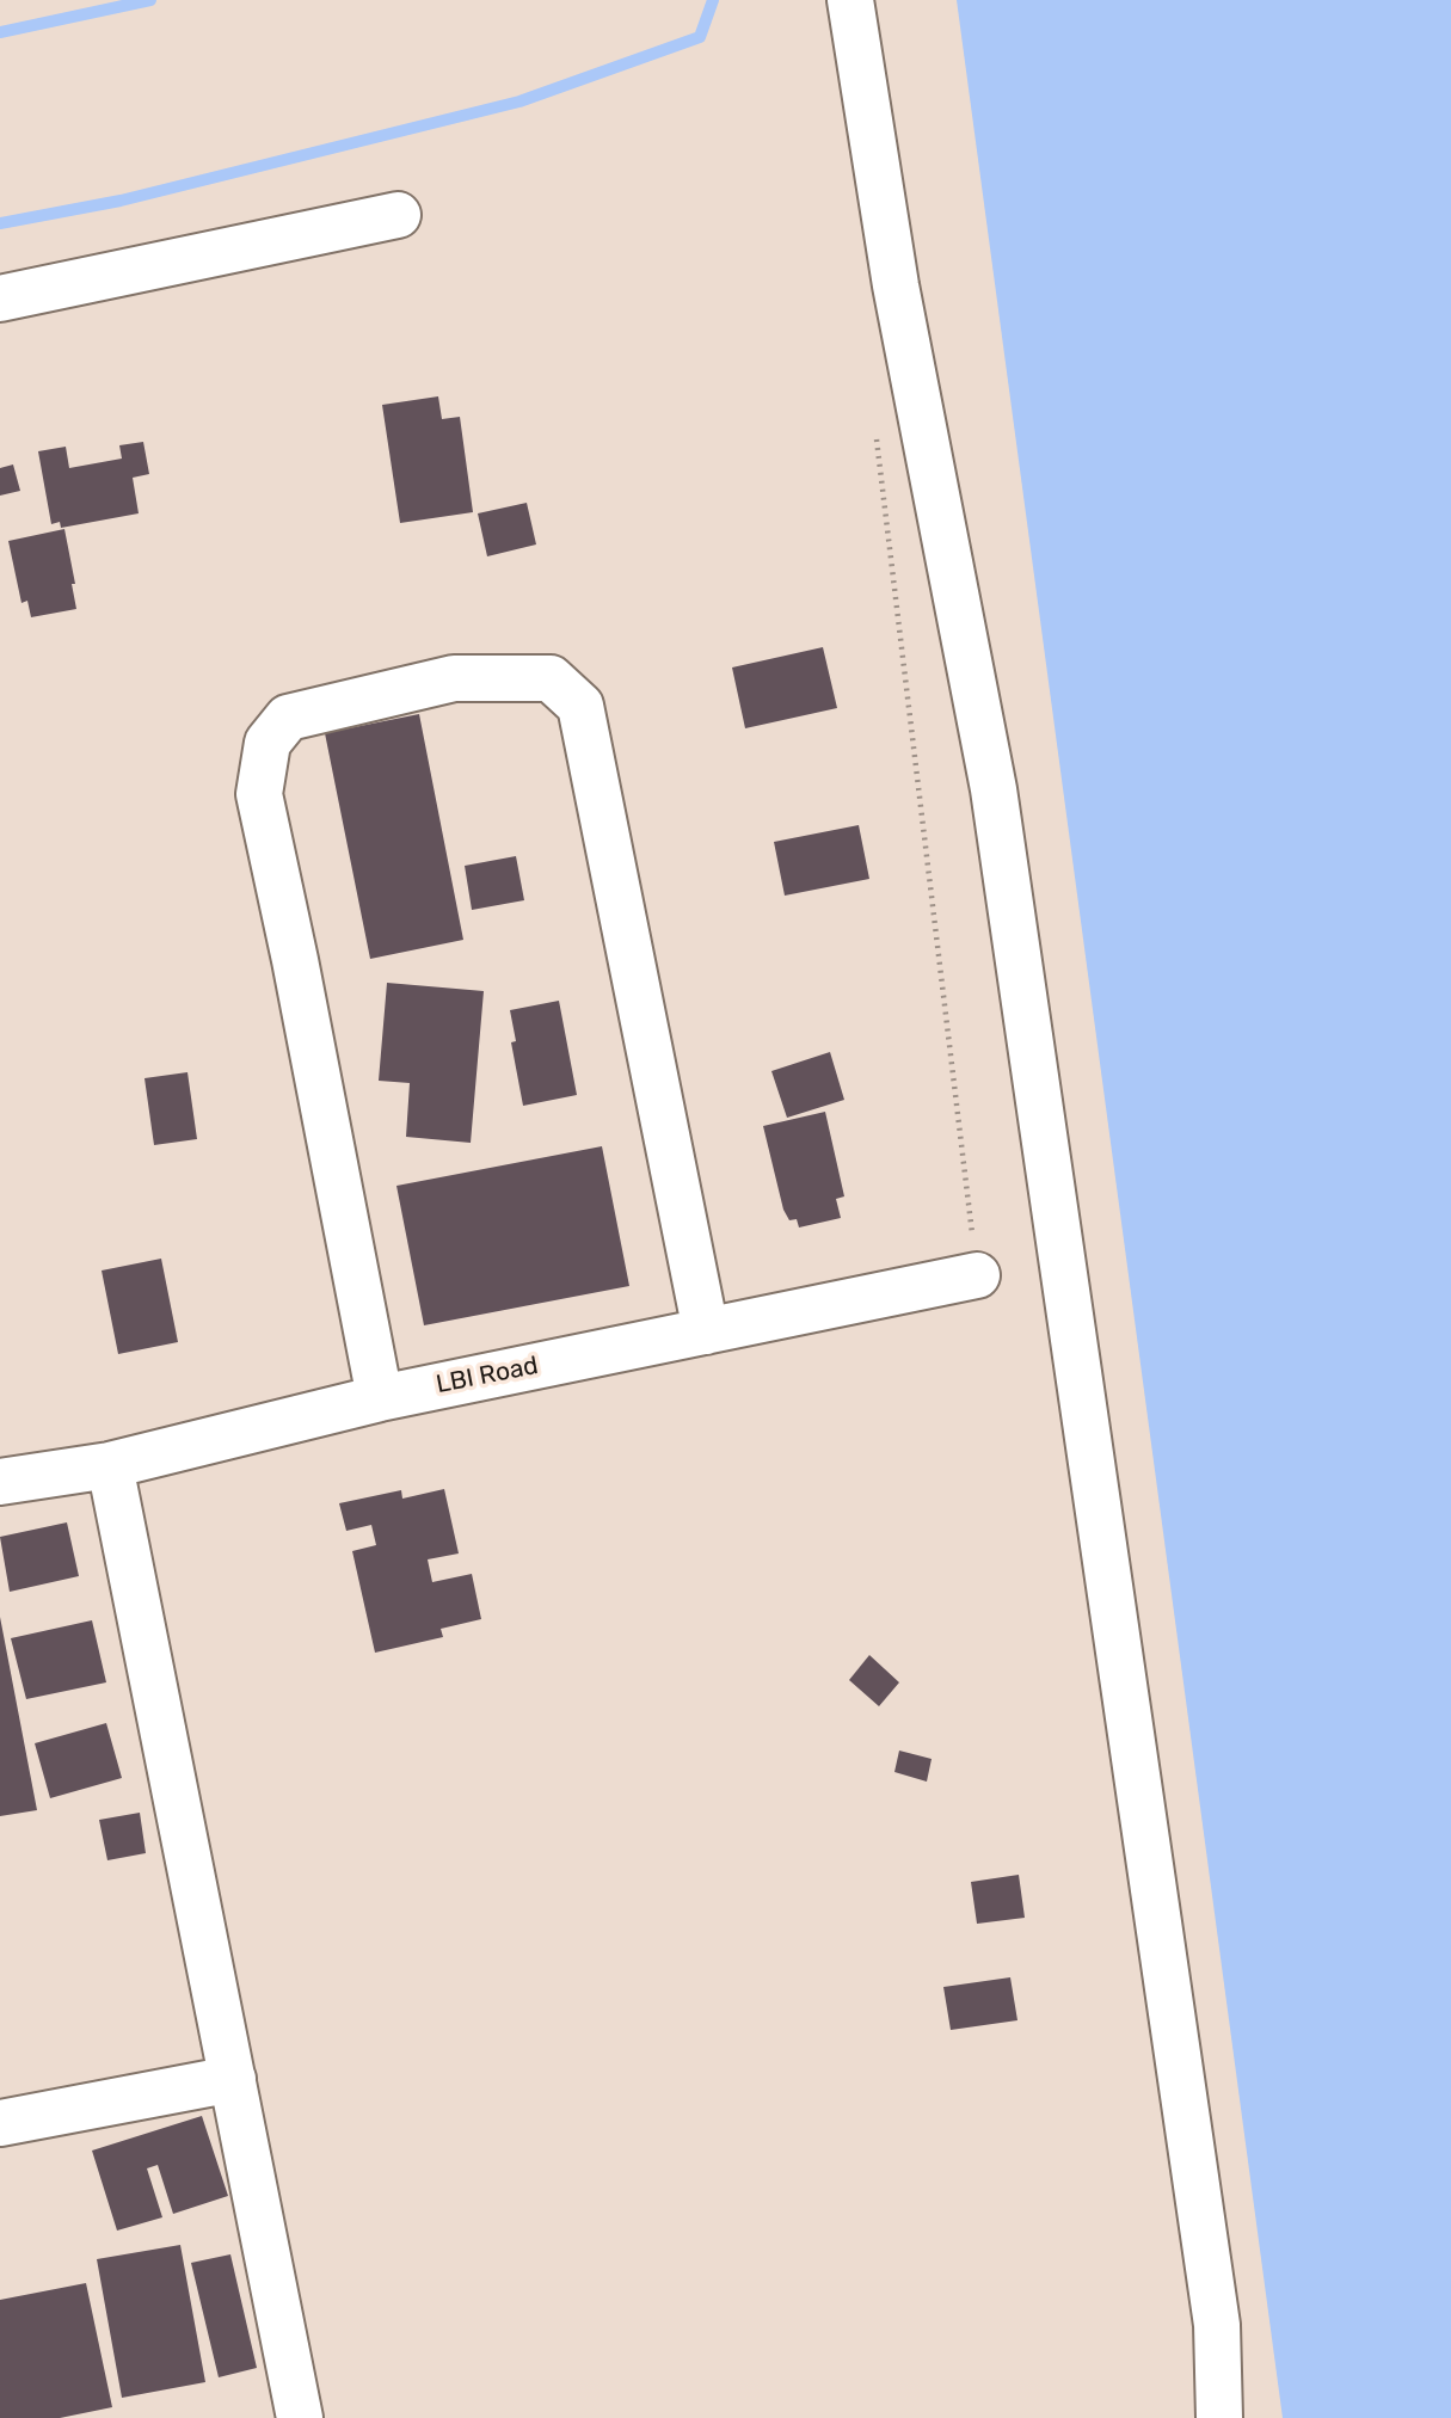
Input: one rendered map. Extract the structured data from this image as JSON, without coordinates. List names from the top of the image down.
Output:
{
  "streets": {
    "street": ["LBI Road"]
  }
}
